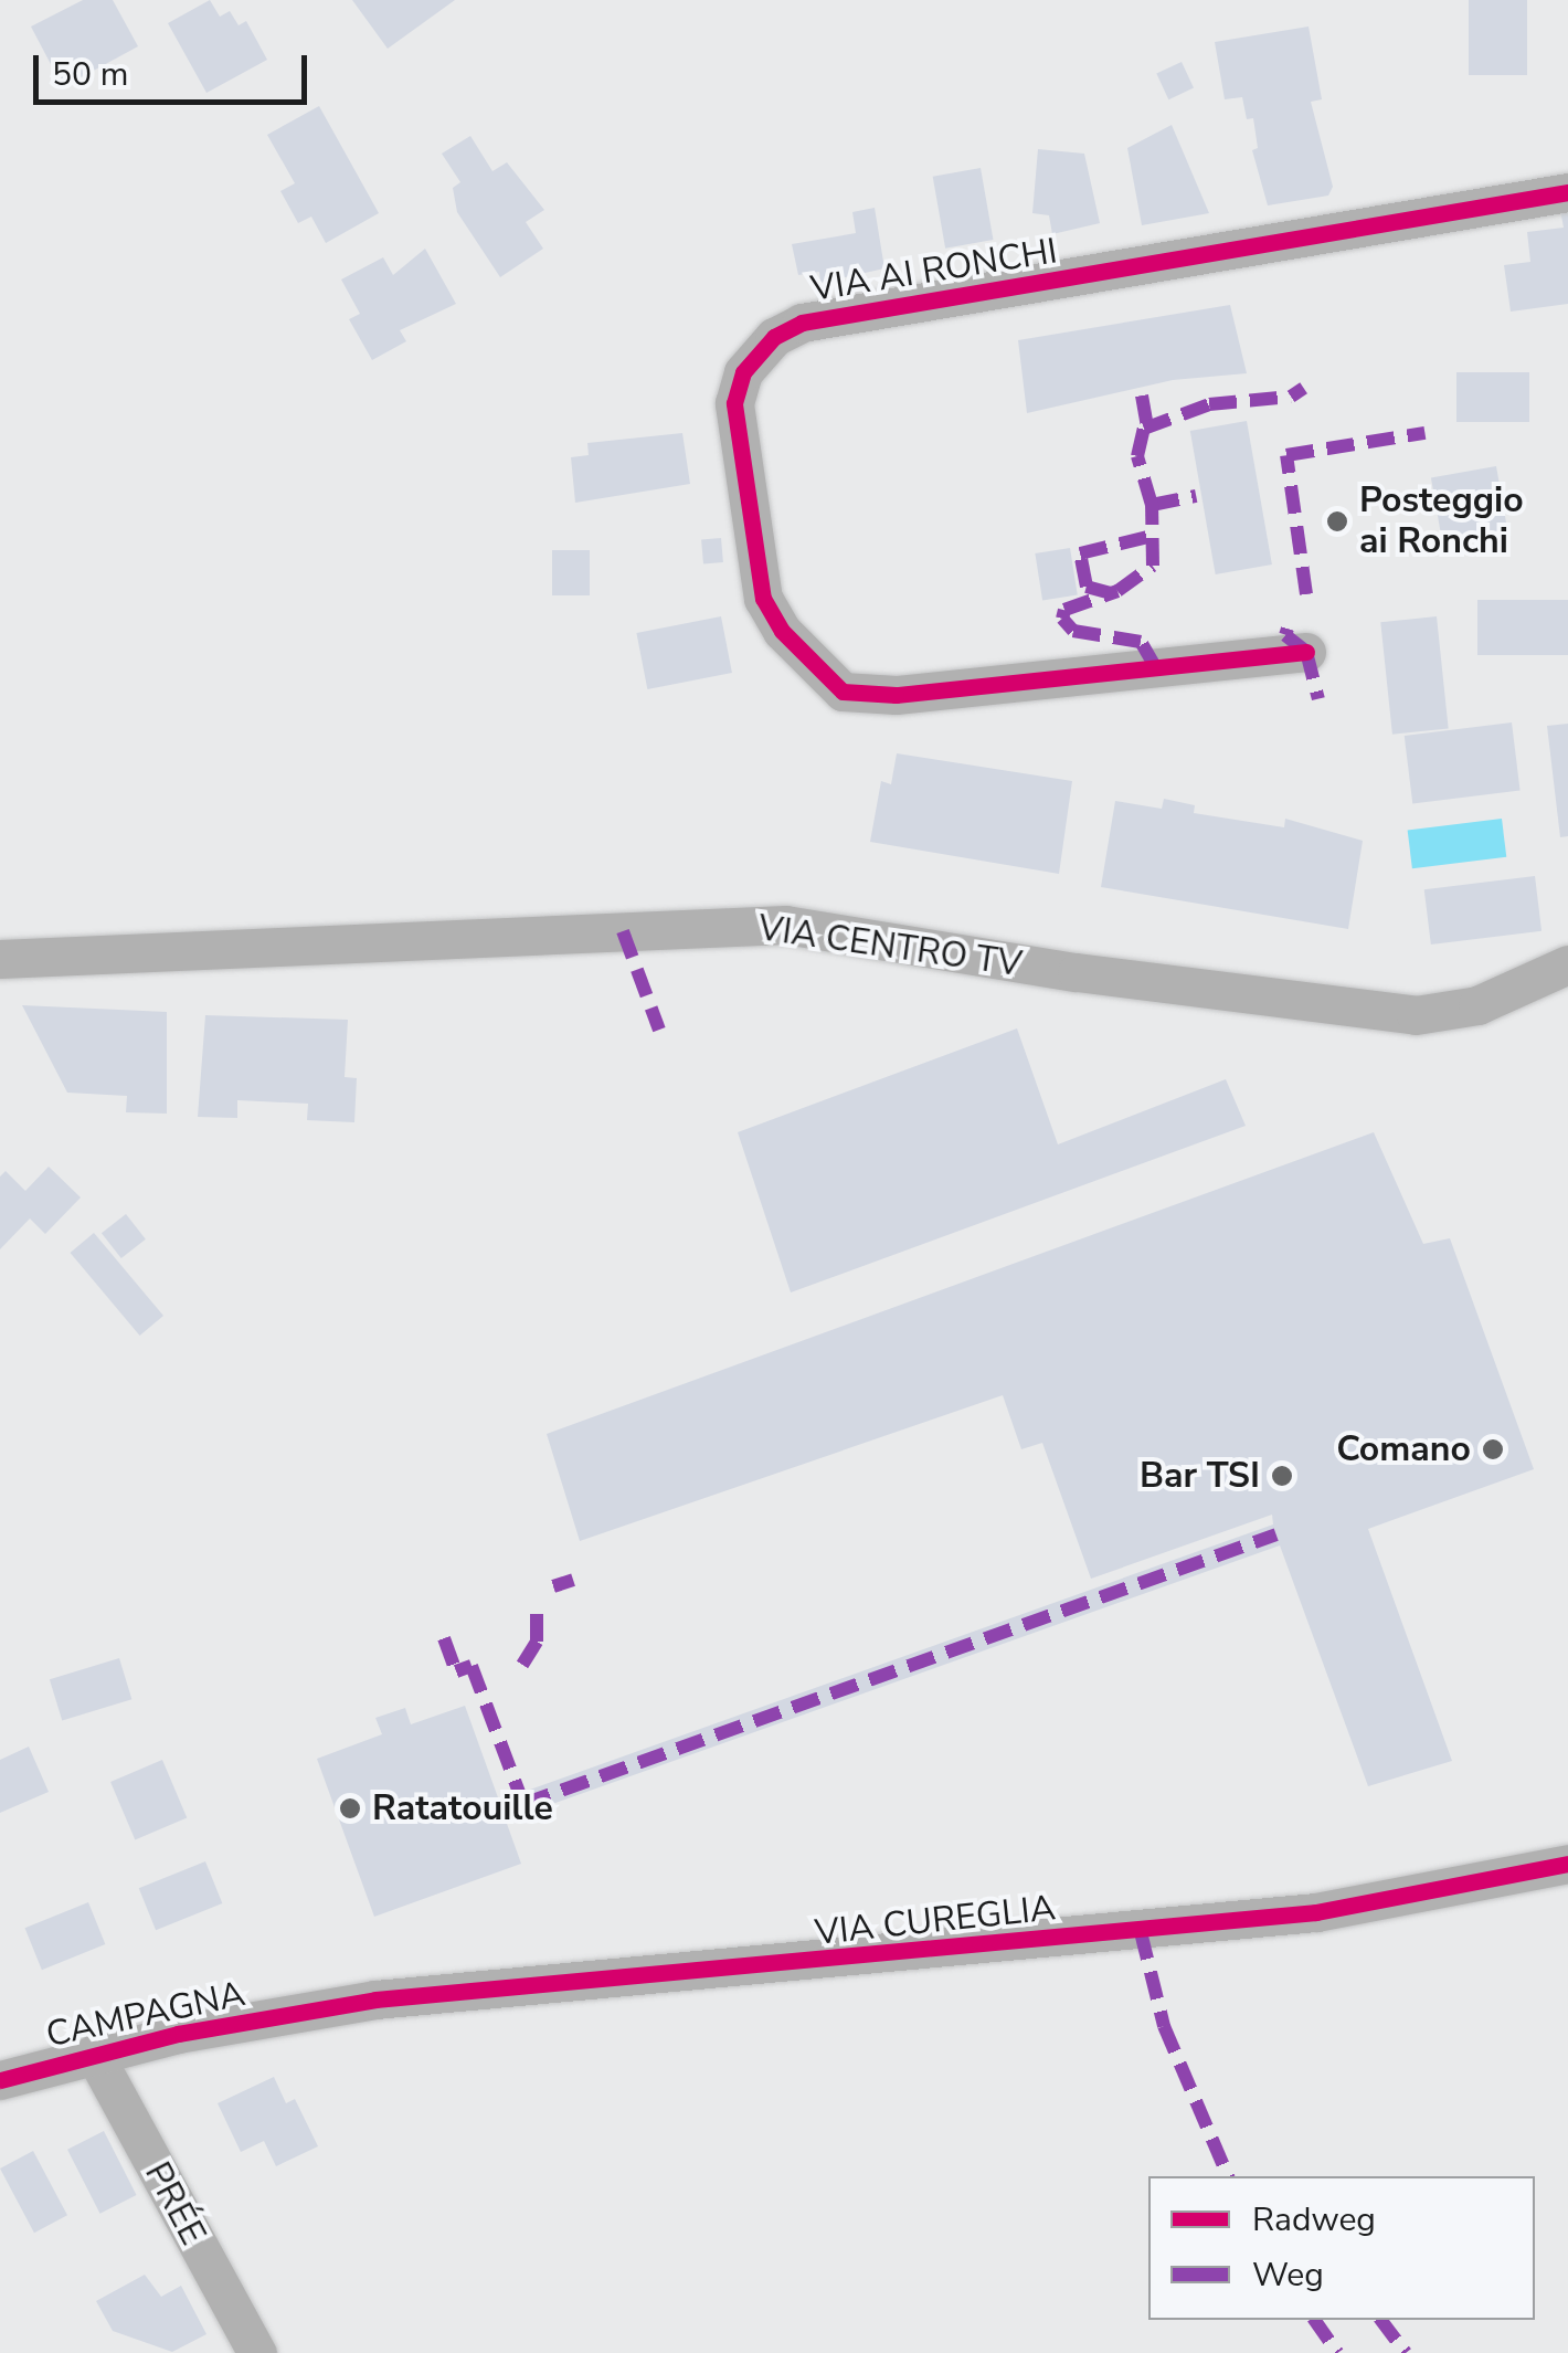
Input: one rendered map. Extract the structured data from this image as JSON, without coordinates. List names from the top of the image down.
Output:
{
  "streets": {
    "street": [
      "VIA AI RONCHI",
      "VIA CENTRO TV",
      "VIA CUREGLIA",
      "CAMPAGNA",
      "PRÉE"
    ]
  },
  "crossings": [
    ["VIA CUREGLIA", "CAMPAGNA"],
    ["CAMPAGNA", "PRÉE"]
  ],
  "places": [
    "Posteggio ai Ronchi",
    "Comano",
    "Bar TSI",
    "Ratatouille"
  ],
  "legend": ["Radweg", "Weg"],
  "scale_bar": "50 m"
}
